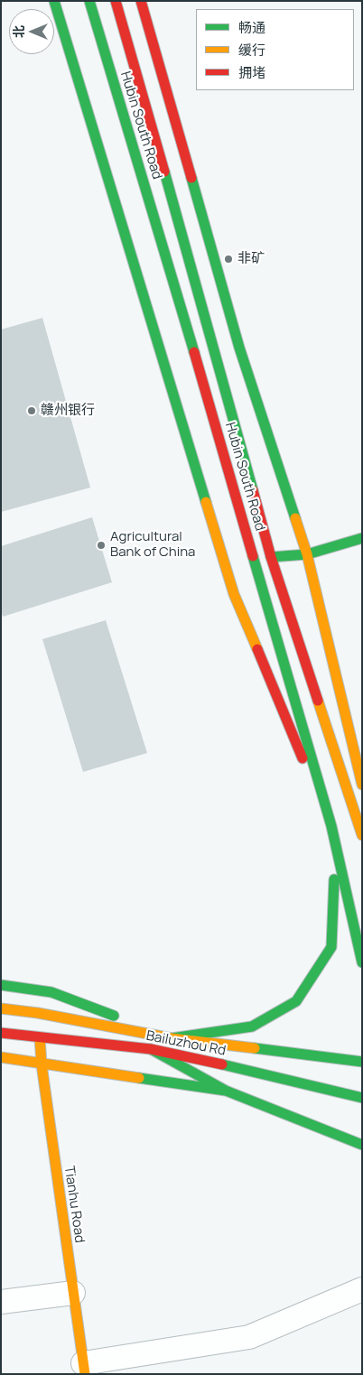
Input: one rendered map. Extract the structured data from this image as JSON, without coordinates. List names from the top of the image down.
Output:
{
  "streets": {
    "main road": ["Hubin South Road", "Bailuzhou Rd", "Tianhu Road"]
  },
  "crossings": [
    ["Bailuzhou Rd", "Tianhu Road"]
  ],
  "places": ["非矿", "赣州银行", "Agricultural Bank of China"],
  "legend": ["畅通", "缓行", "拥堵"],
  "north": "left"
}
